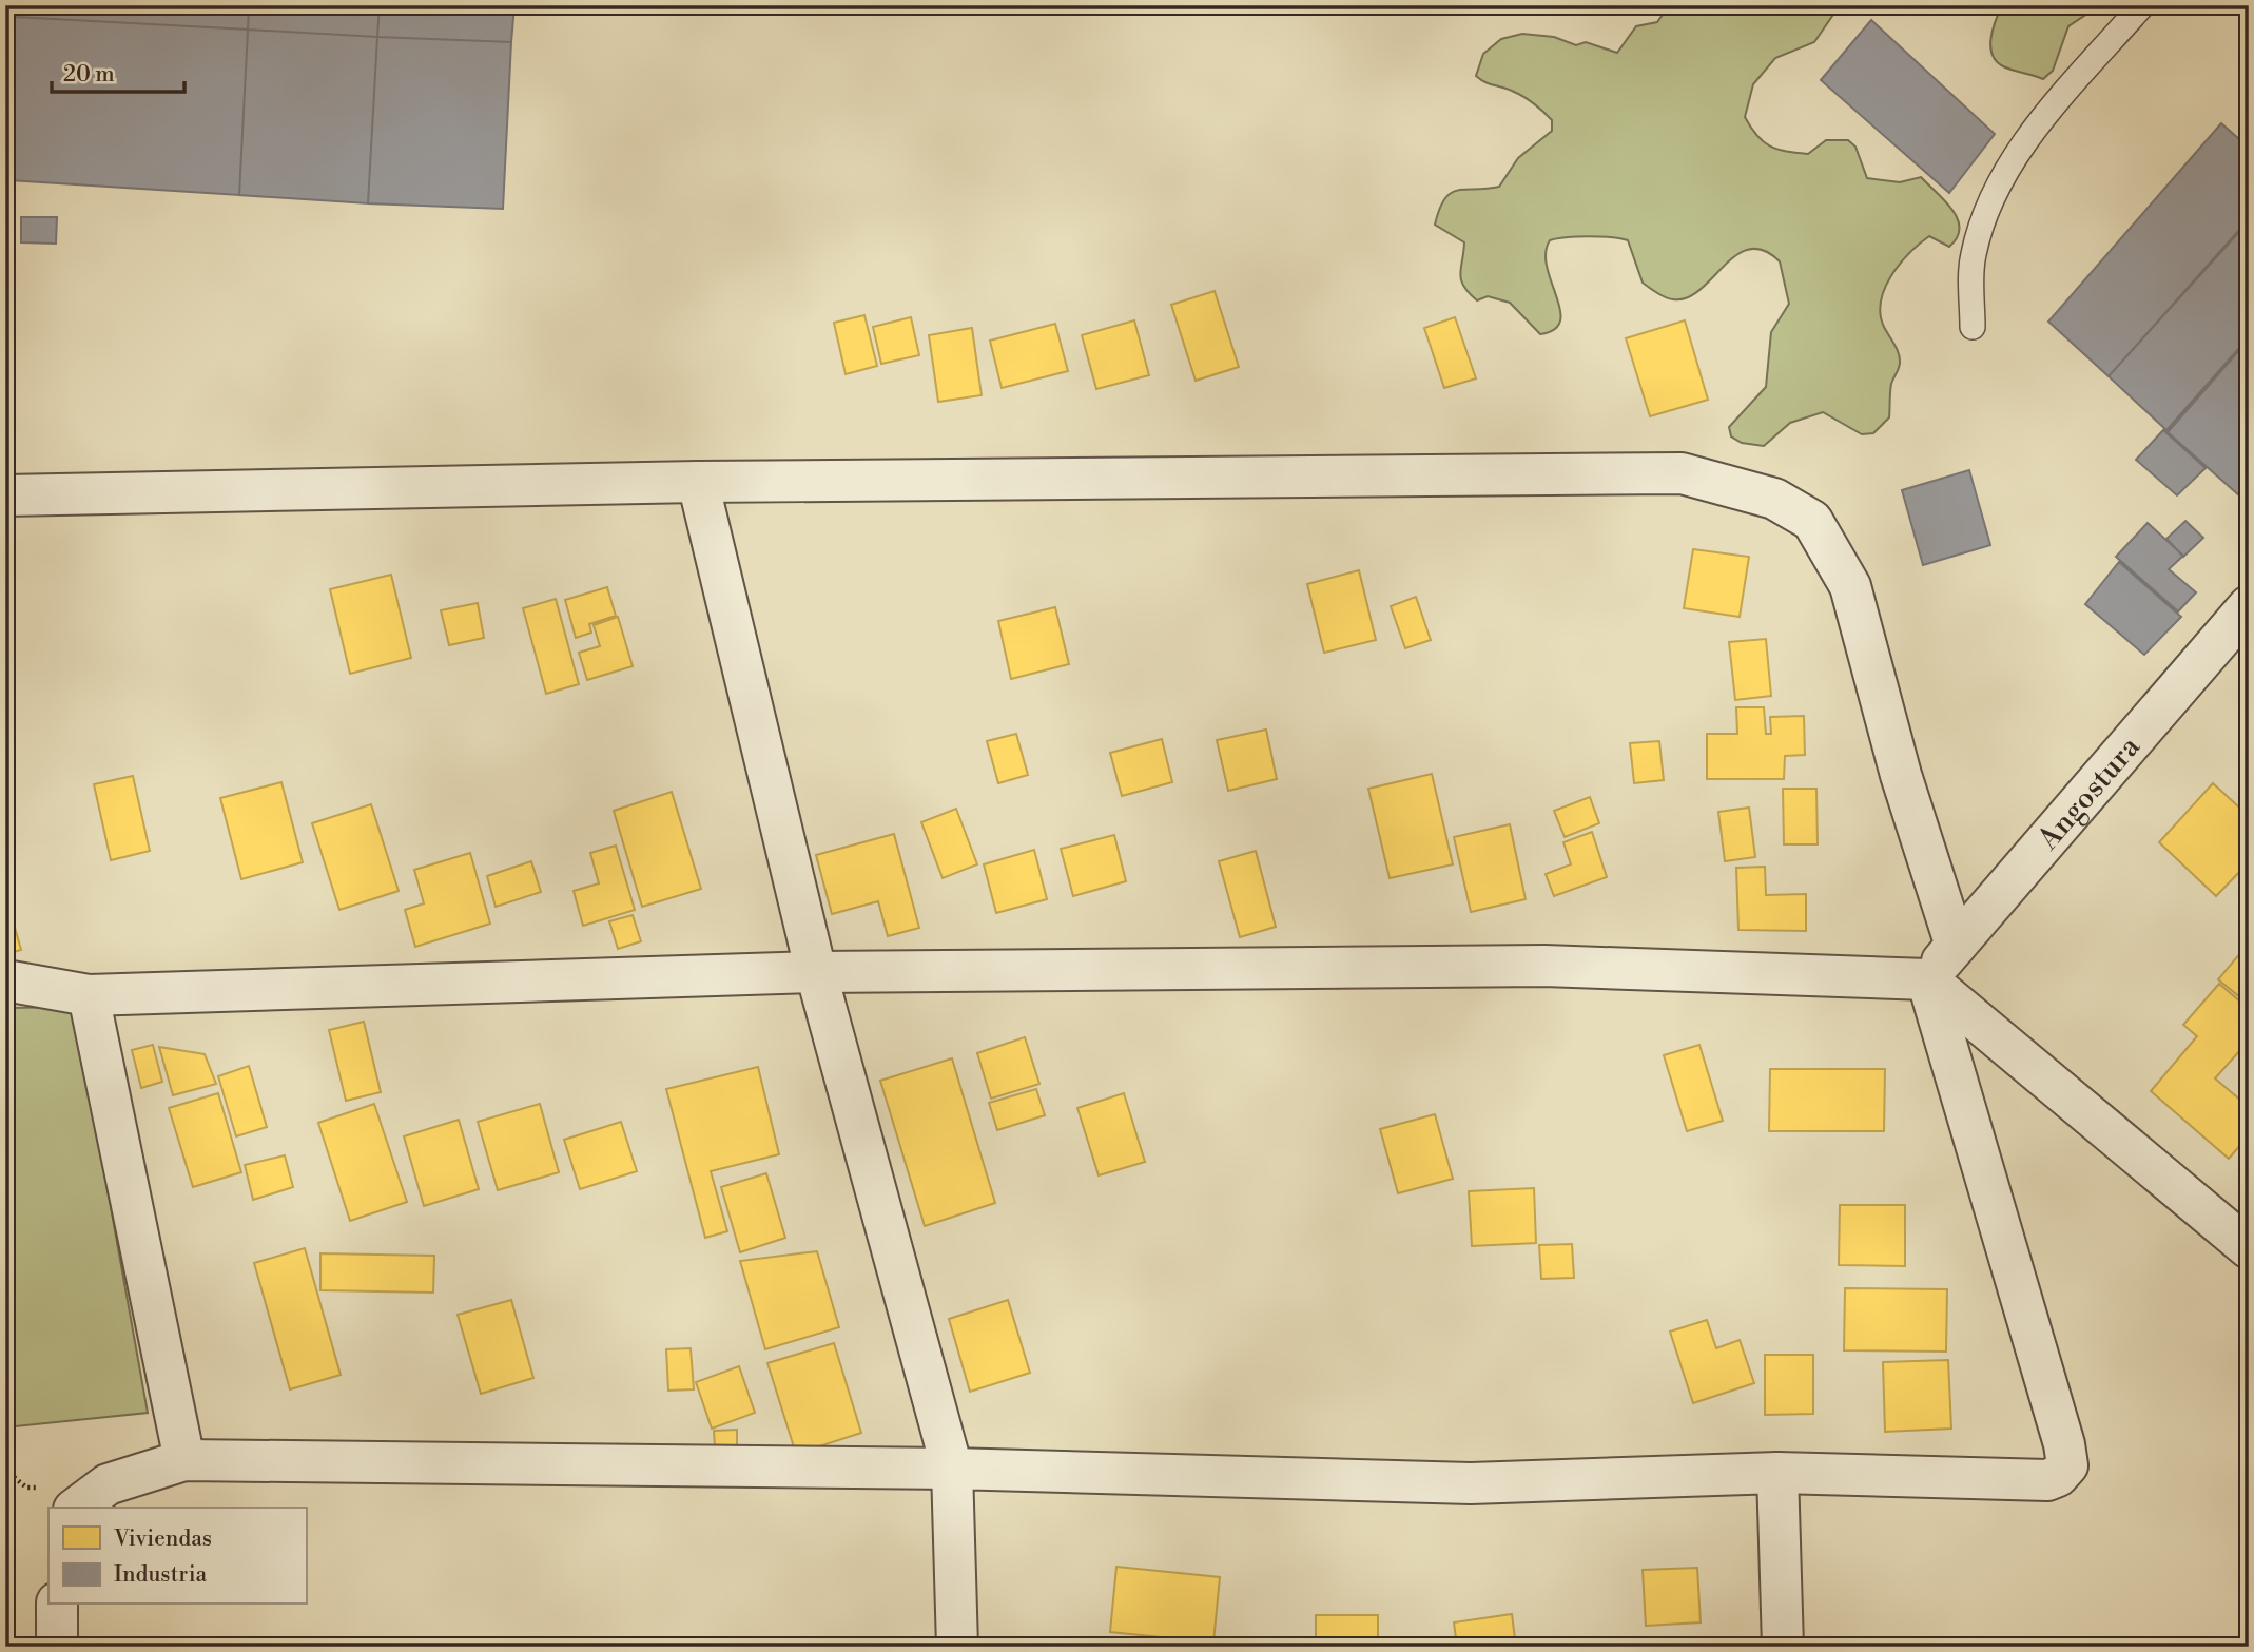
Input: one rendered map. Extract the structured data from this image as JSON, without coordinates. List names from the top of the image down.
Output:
{
  "streets": {
    "street": ["Angostura"]
  },
  "legend": ["Viviendas", "Industria"],
  "scale_bar": "20 m"
}
